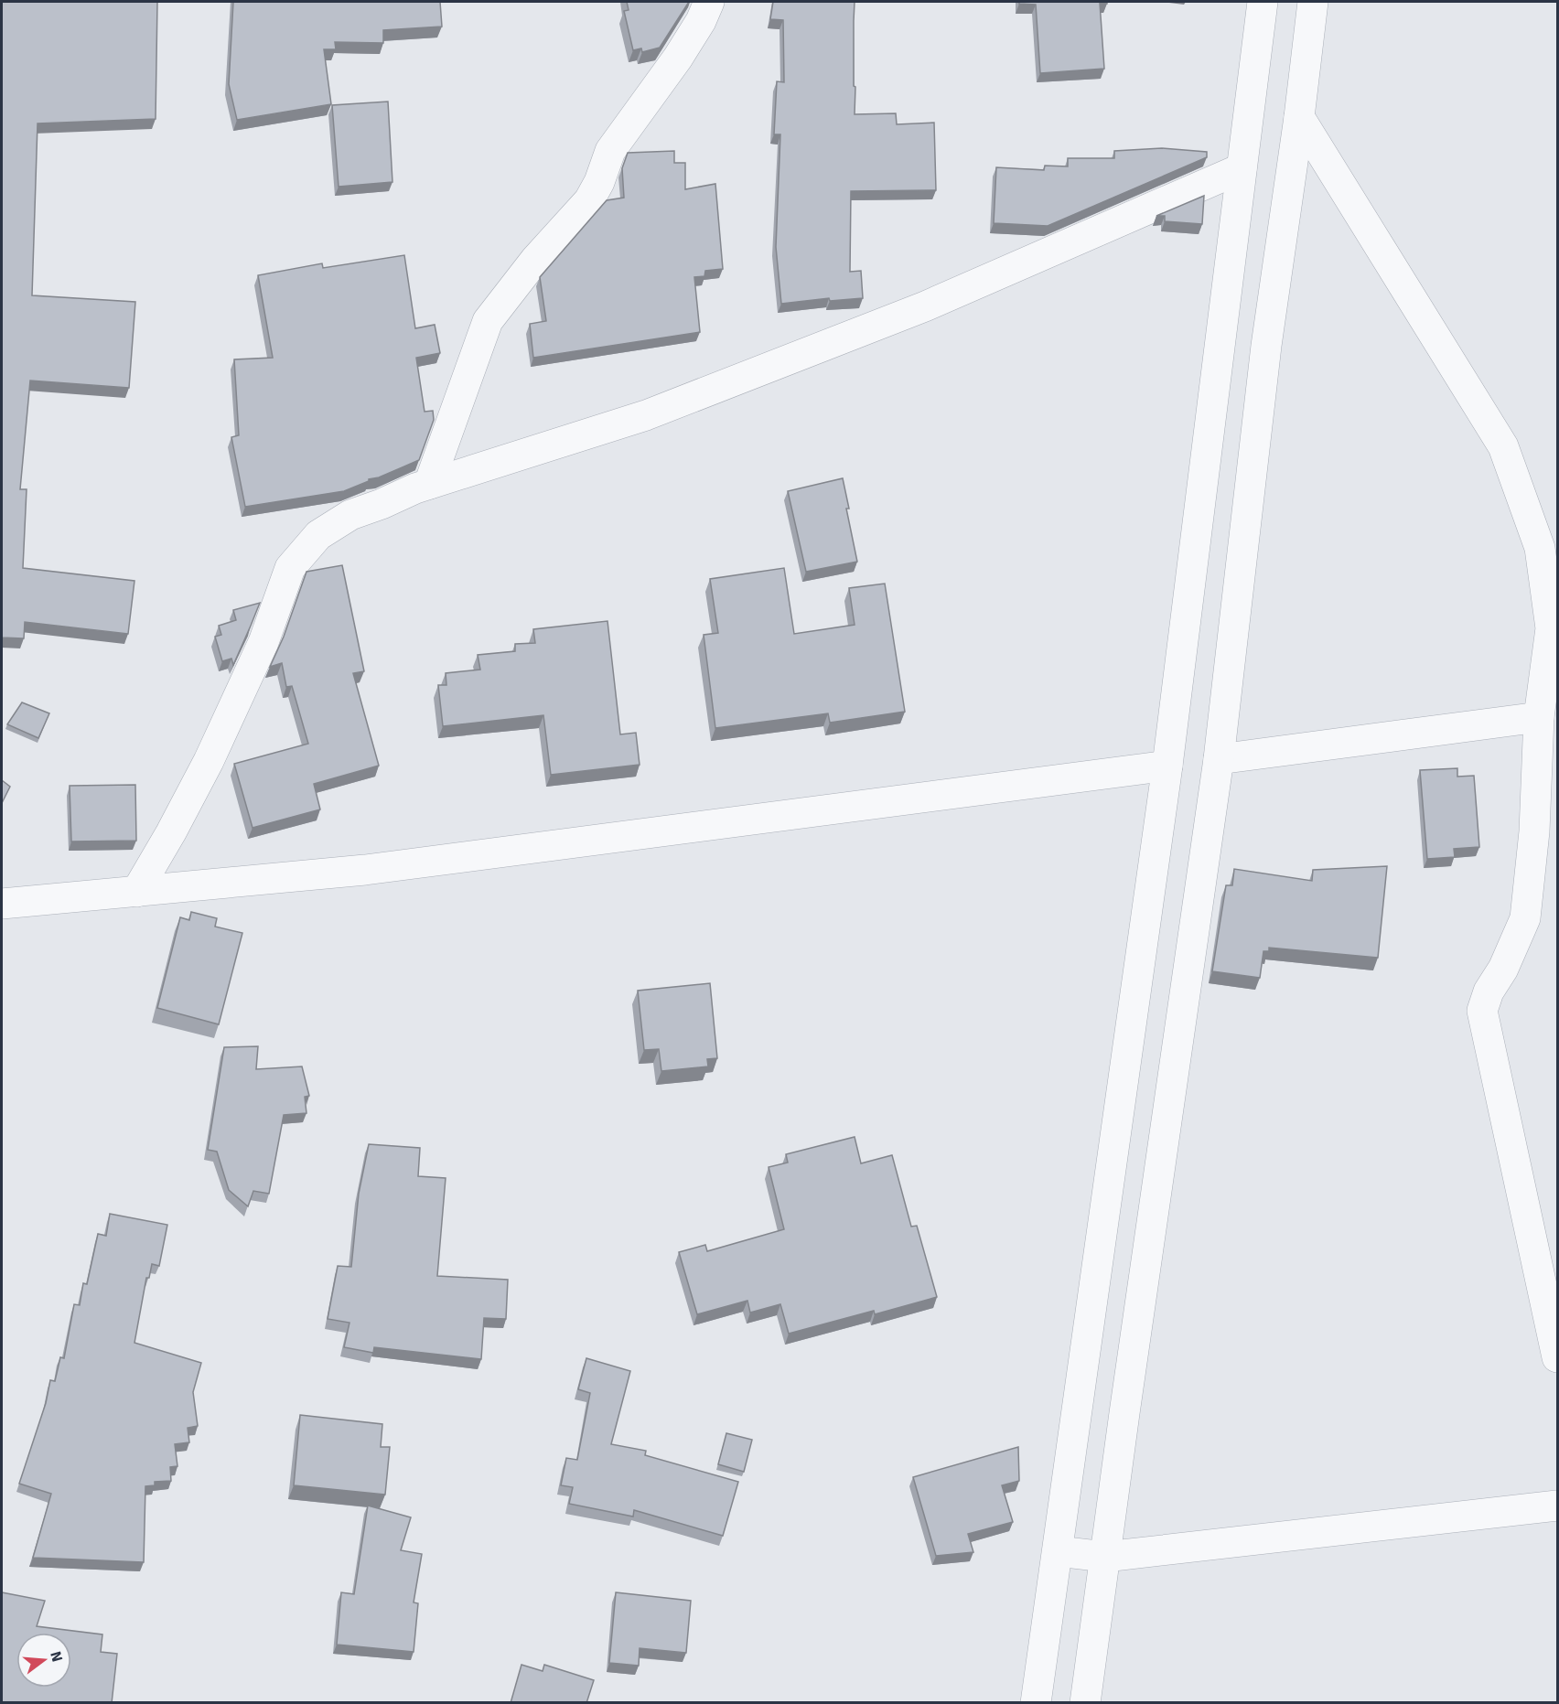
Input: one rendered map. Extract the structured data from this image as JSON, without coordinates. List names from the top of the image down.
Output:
{
  "north": "right"
}
